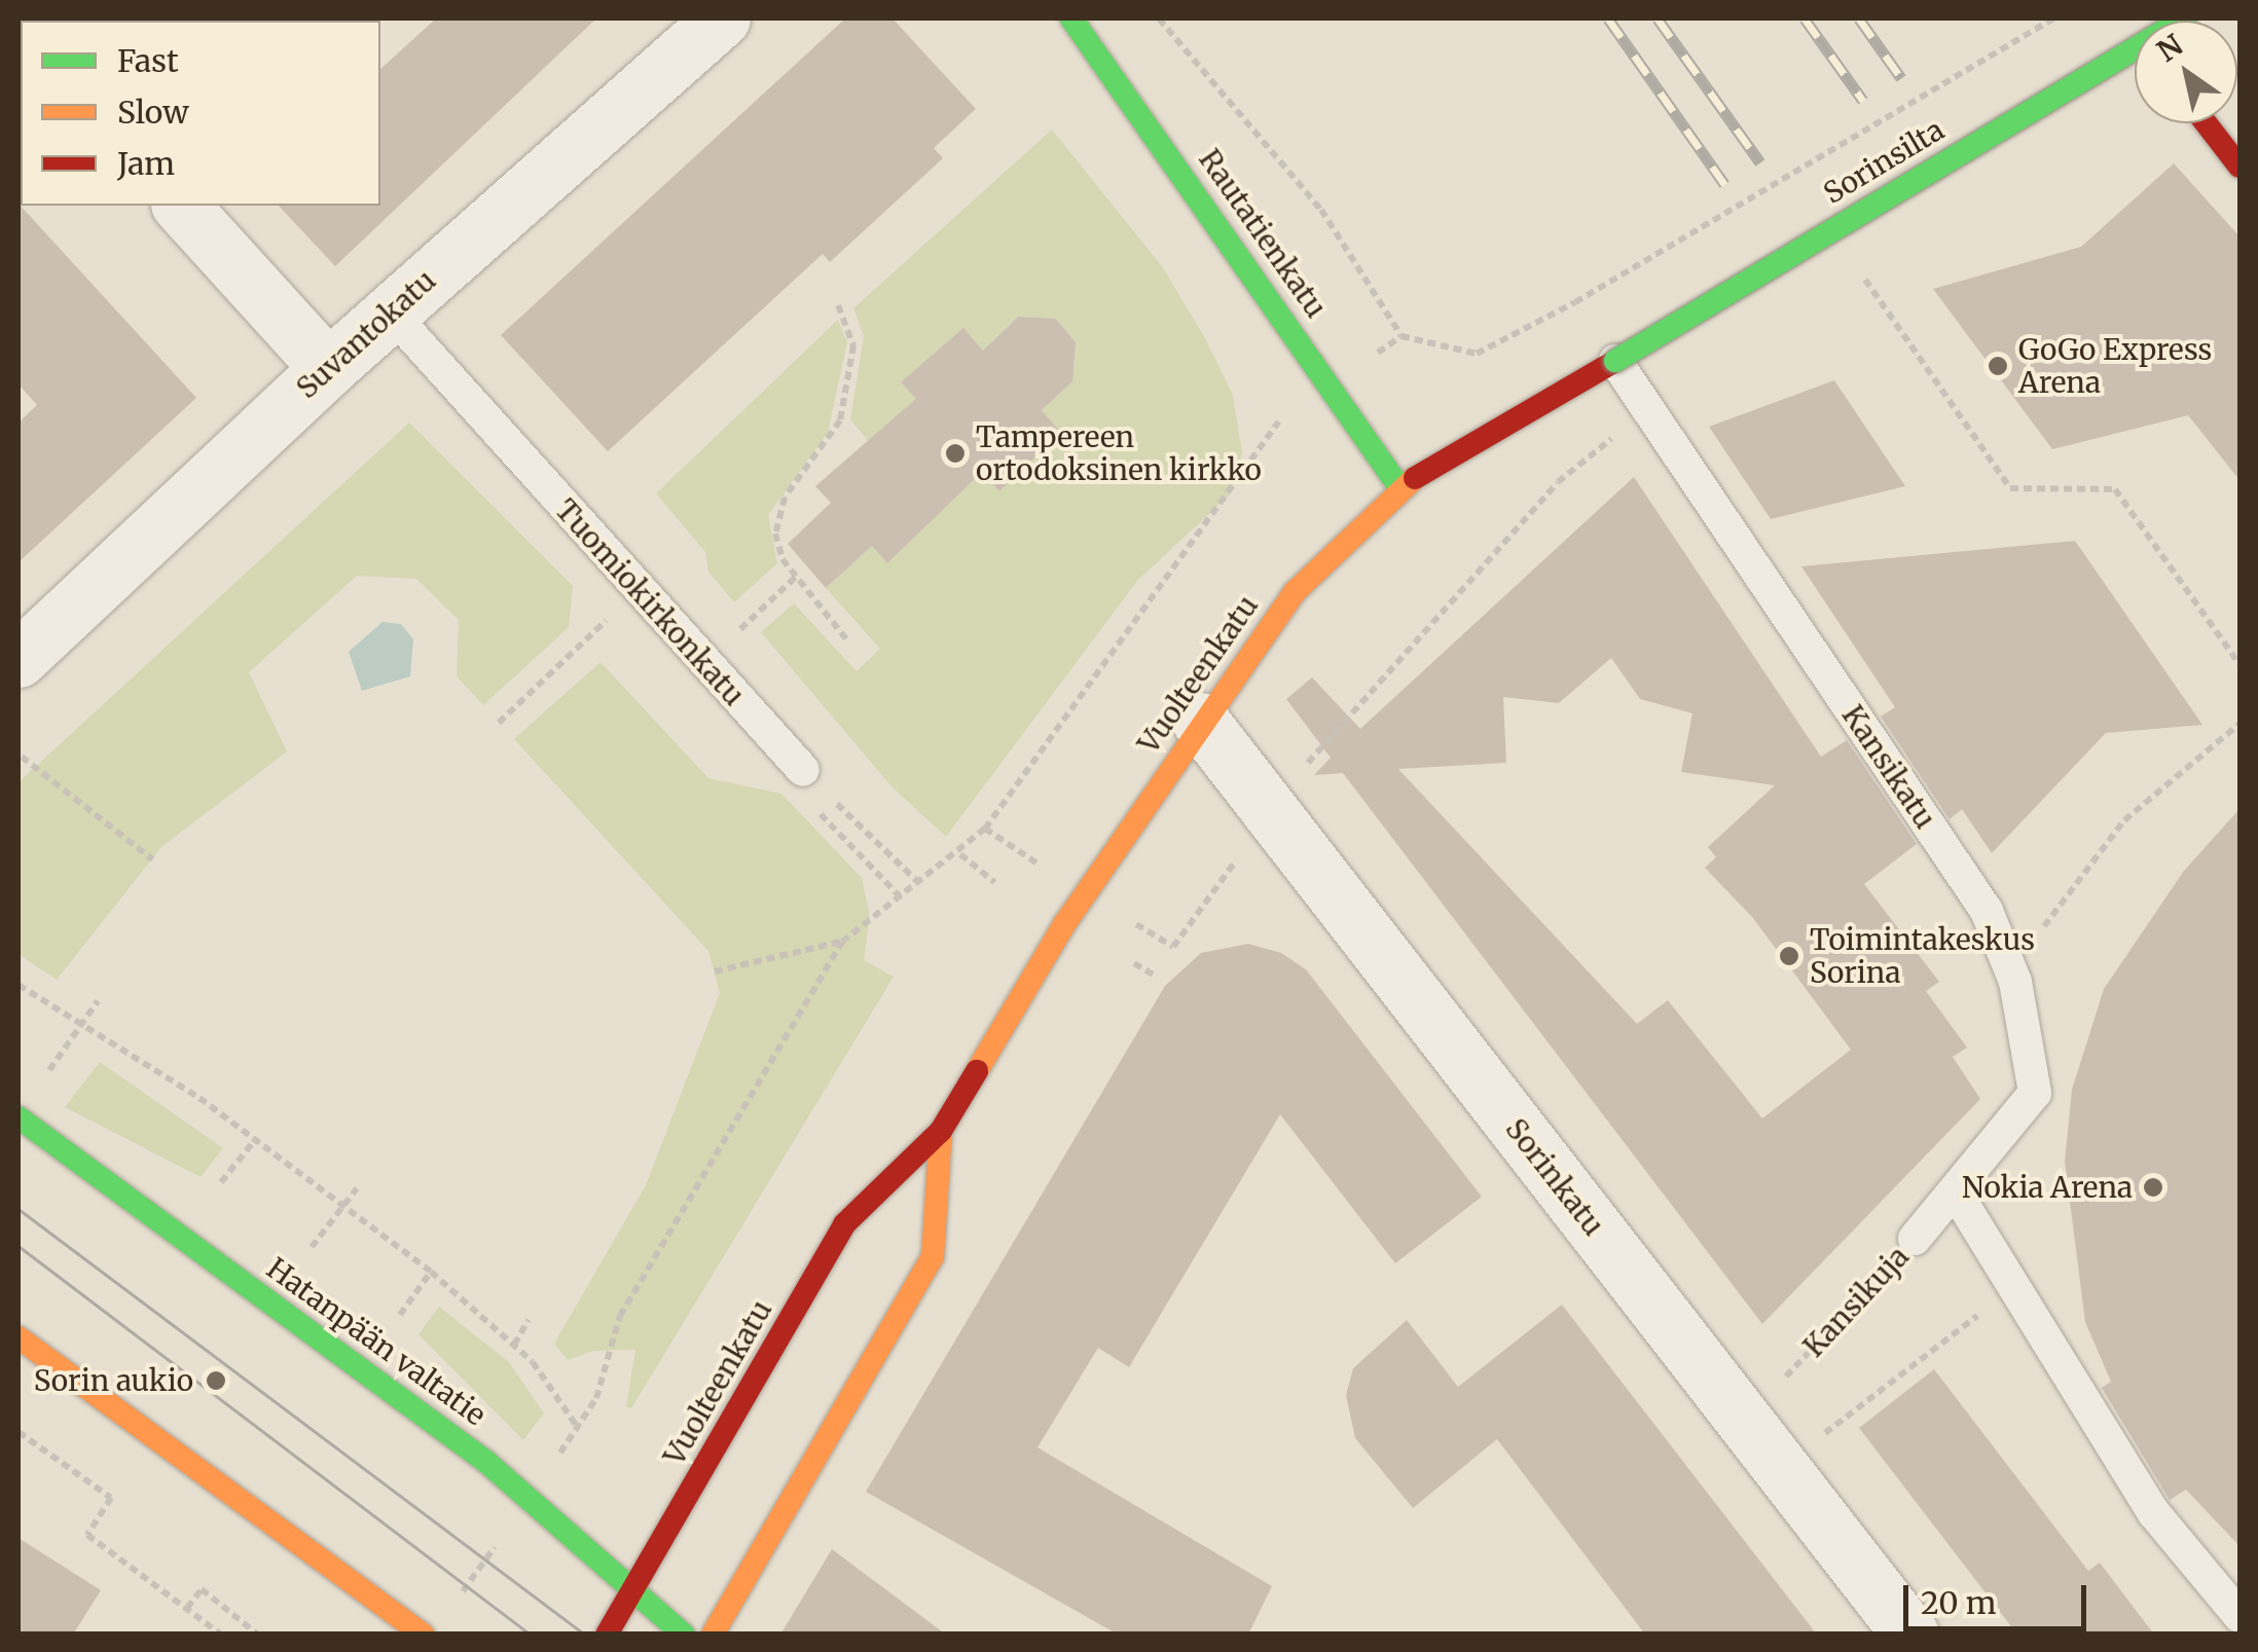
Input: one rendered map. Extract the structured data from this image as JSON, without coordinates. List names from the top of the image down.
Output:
{
  "streets": {
    "main road": [
      "Sorinsilta",
      "Rautatienkatu",
      "Vuolteenkatu",
      "Hatanpään valtatie"
    ],
    "street": ["Suvantokatu", "Sorinkatu"],
    "lane": ["Tuomiokirkonkatu", "Kansikatu"],
    "path": ["Kansikuja"]
  },
  "crossings": [
    ["Sorinsilta", "Vuolteenkatu"],
    ["Sorinsilta", "Kansikatu"],
    ["Rautatienkatu", "Vuolteenkatu"],
    ["Suvantokatu", "Tuomiokirkonkatu"],
    ["Vuolteenkatu", "Kansikatu"],
    ["Vuolteenkatu", "Sorinkatu"],
    ["Vuolteenkatu", "Hatanpään valtatie"],
    ["Kansikatu", "Kansikuja"]
  ],
  "places": [
    "GoGo Express Arena",
    "Tampereen ortodoksinen kirkko",
    "Toimintakeskus Sorina",
    "Nokia Arena",
    "Sorin aukio"
  ],
  "legend": ["Fast", "Slow", "Jam"],
  "scale_bar": "20 m",
  "north": "top left"
}
